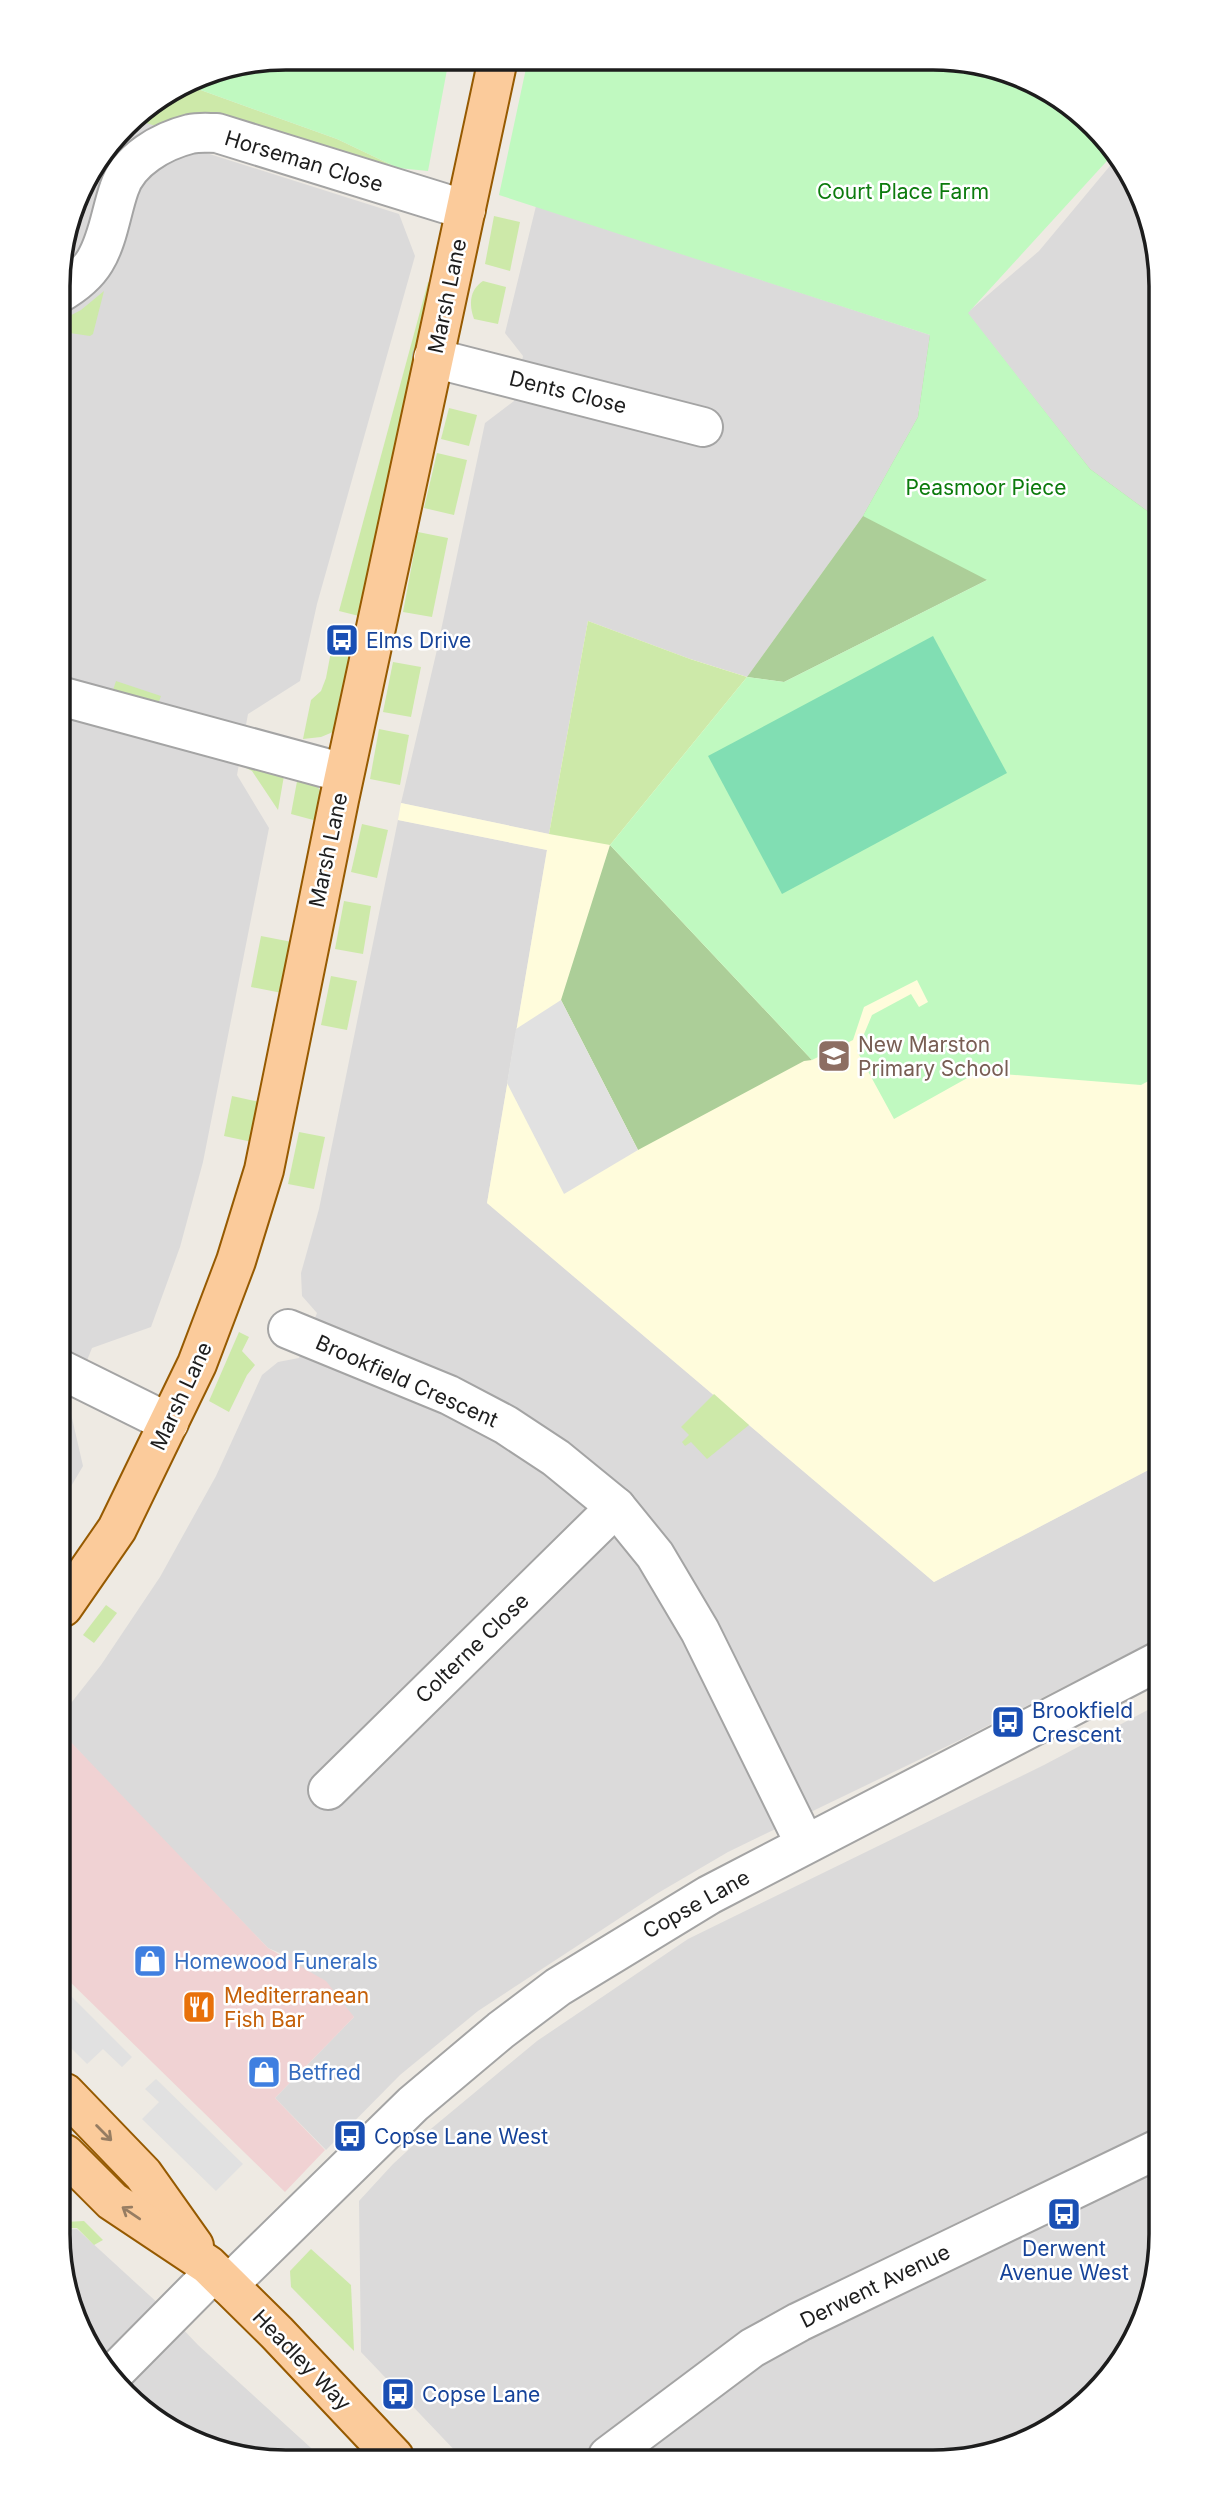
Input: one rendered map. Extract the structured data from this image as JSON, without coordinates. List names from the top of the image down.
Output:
{
  "streets": {
    "main road": ["Marsh Lane", "Headley Way"],
    "street": [
      "Horseman Close",
      "Dents Close",
      "Brookfield Crescent",
      "Colterne Close",
      "Copse Lane",
      "Derwent Avenue"
    ]
  },
  "crossings": [
    ["Horseman Close", "Marsh Lane"],
    ["Marsh Lane", "Dents Close"],
    ["Brookfield Crescent", "Colterne Close"],
    ["Brookfield Crescent", "Copse Lane"],
    ["Copse Lane", "Headley Way"]
  ],
  "parks": ["Court Place Farm", "Peasmoor Piece"],
  "places": {
    "bus stop": [
      "Elms Drive",
      "Brookfield Crescent",
      "Copse Lane West",
      "Derwent Avenue West",
      "Copse Lane"
    ],
    "school or university": ["New Marston Primary School"],
    "shop": ["Homewood Funerals", "Betfred"],
    "restaurant": ["Mediterranean Fish Bar"]
  }
}
